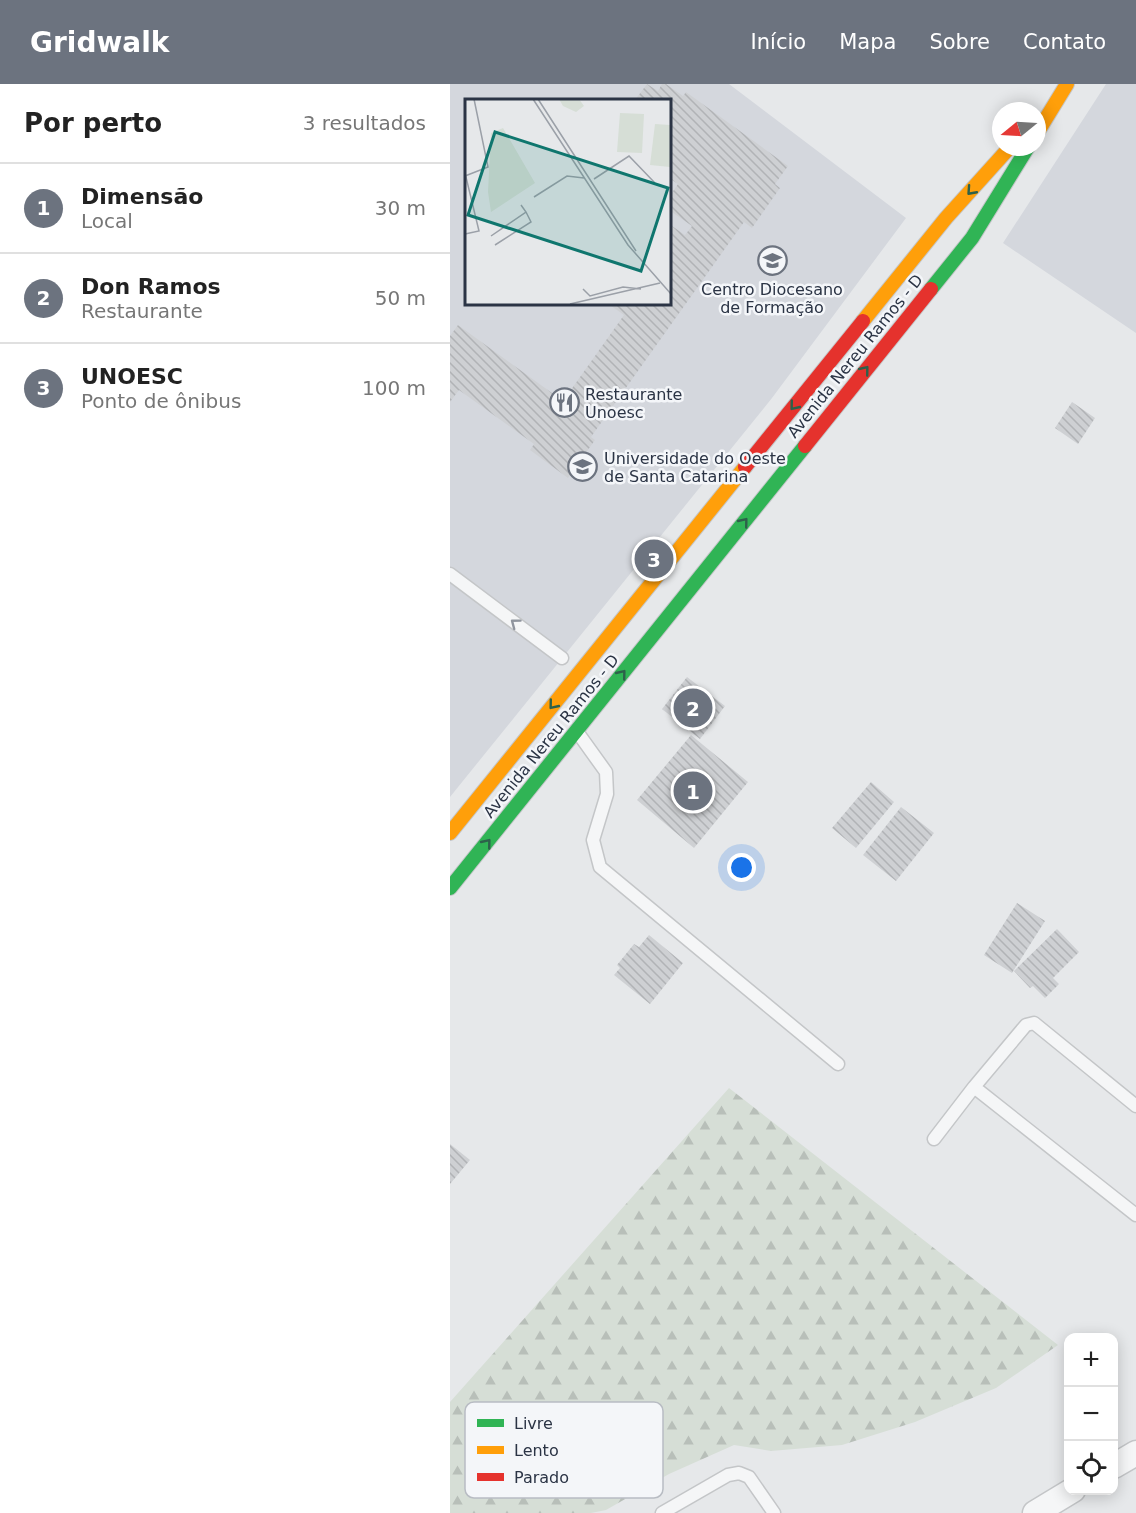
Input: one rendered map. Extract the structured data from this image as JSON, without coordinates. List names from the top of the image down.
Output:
{
  "streets": {
    "street": ["Avenida Nereu Ramos - D"]
  },
  "places": {
    "school or university": ["Centro Diocesano de Formação", "Universidade do Oeste de Santa Catarina"],
    "restaurant": ["Restaurante Unoesc"]
  },
  "legend": ["Livre", "Lento", "Parado"],
  "north": "left",
  "page": {
    "header": "Gridwalk",
    "nav": [
      "Início",
      "Mapa",
      "Sobre",
      "Contato"
    ],
    "heading": ["Por perto", "3 resultados"],
    "list": [
      {
        "mark": "1",
        "name": "Dimensão",
        "note": "Local",
        "value": "30 m"
      },
      {
        "mark": "2",
        "name": "Don Ramos",
        "note": "Restaurante",
        "value": "50 m"
      },
      {
        "mark": "3",
        "name": "UNOESC",
        "note": "Ponto de ônibus",
        "value": "100 m"
      }
    ],
    "pins": ["3", "2", "1"],
    "map_buttons": ["+", "−"]
  }
}
